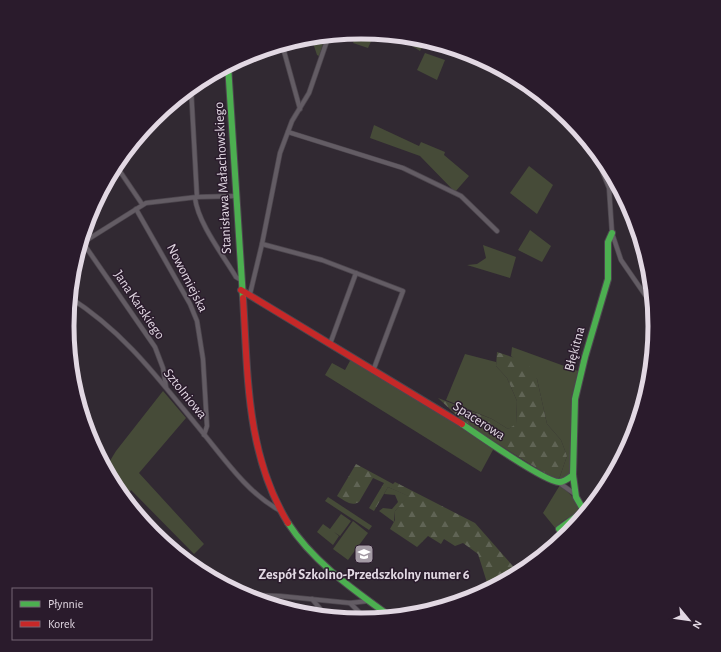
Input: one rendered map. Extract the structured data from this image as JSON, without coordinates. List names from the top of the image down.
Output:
{
  "streets": {
    "street": [
      "Stanisława Małachowskiego",
      "Nowomiejska",
      "Jana Karskiego",
      "Błękitna",
      "Sztolniowa",
      "Spacerowa"
    ]
  },
  "crossings": [
    ["Stanisława Małachowskiego", "Sztolniowa"],
    ["Stanisława Małachowskiego", "Spacerowa"],
    ["Nowomiejska", "Sztolniowa"],
    ["Jana Karskiego", "Sztolniowa"]
  ],
  "places": {
    "school or university": ["Zespół Szkolno-Przedszkolny numer 6"]
  },
  "legend": ["Płynnie", "Korek"],
  "north": "bottom right"
}
